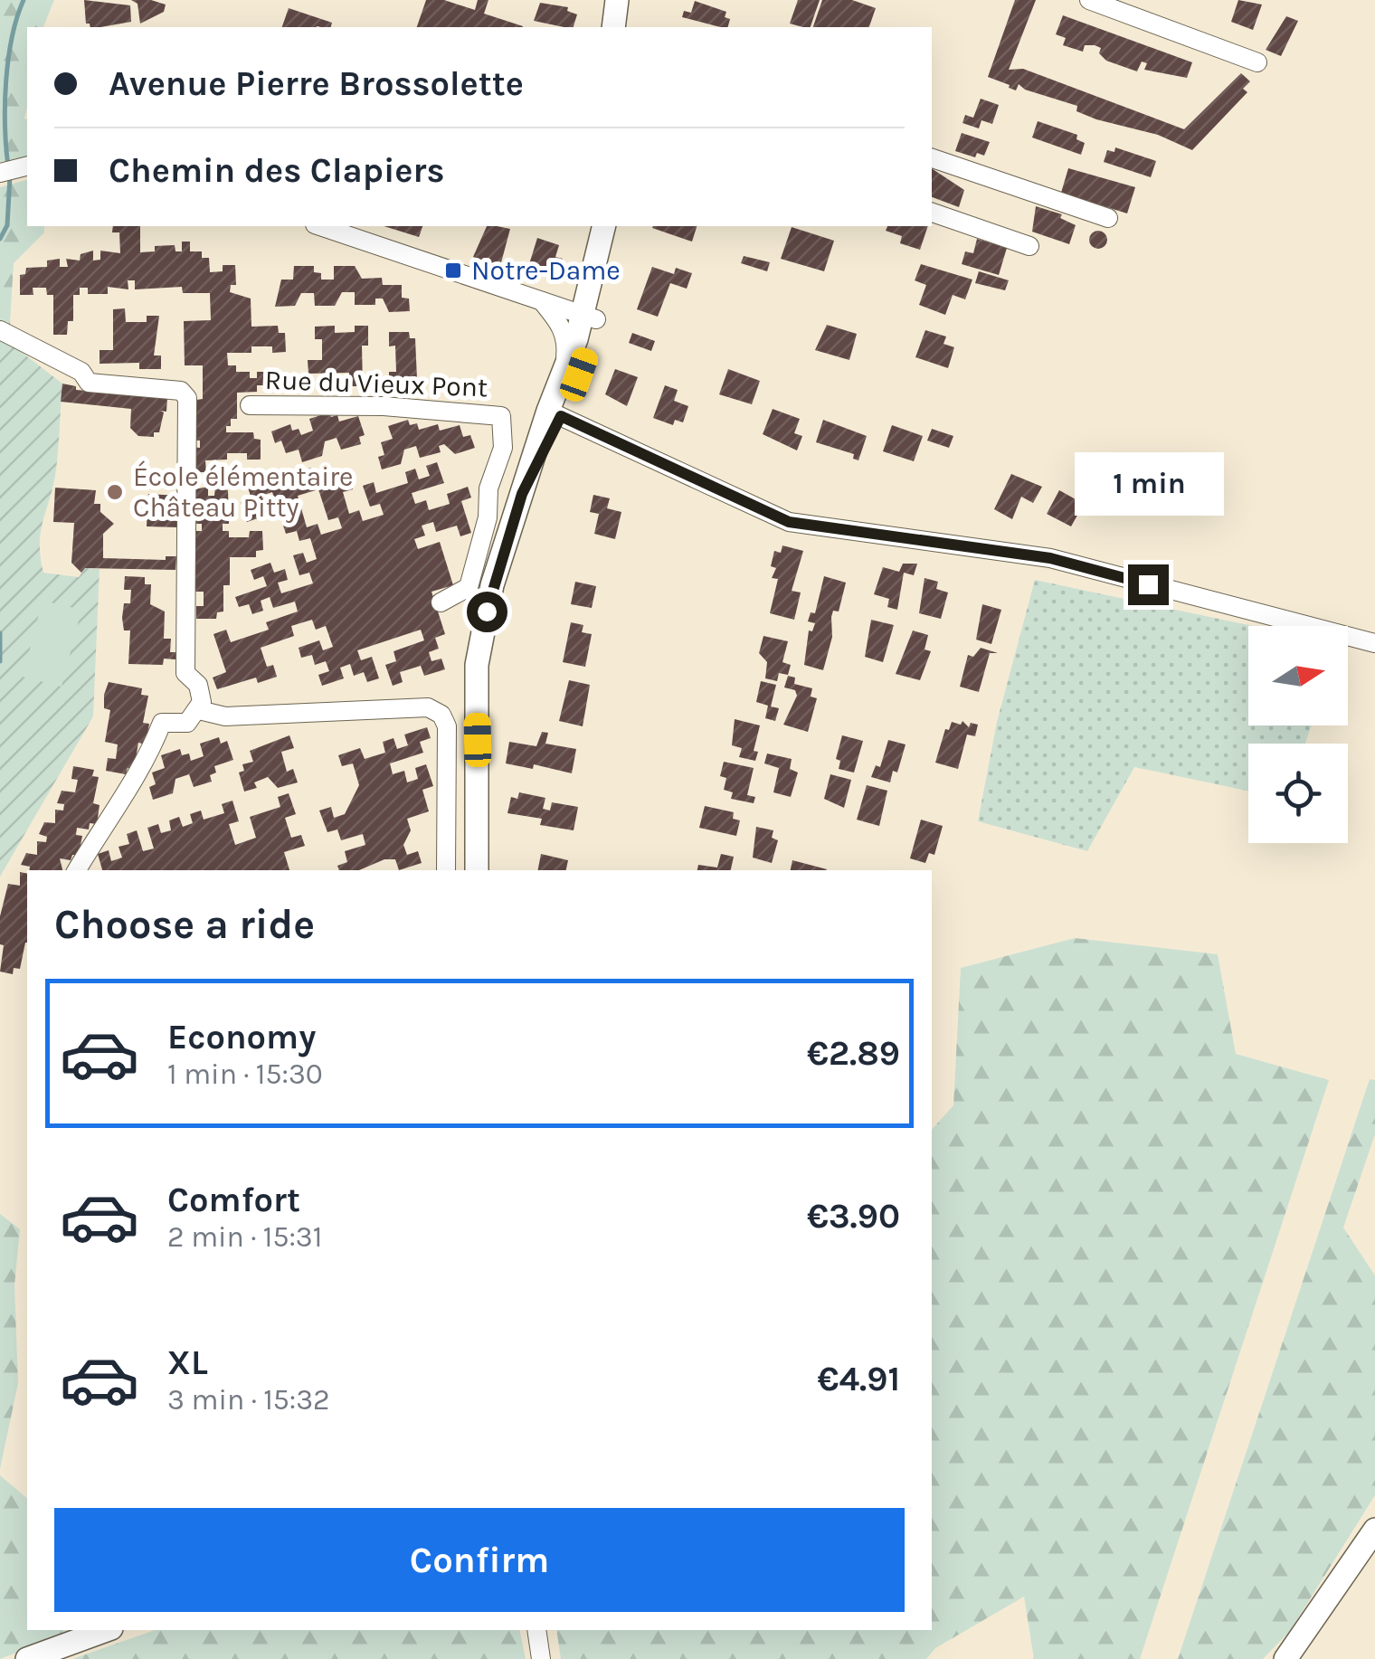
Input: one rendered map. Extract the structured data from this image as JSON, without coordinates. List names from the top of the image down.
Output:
{
  "streets": {
    "street": ["Rue du Vieux Pont"]
  },
  "places": {
    "transit": ["Notre-Dame"],
    "other": ["École élémentaire Château Pitty"]
  },
  "north": "right",
  "page": {
    "banner": ["Avenue Pierre Brossolette", "Chemin des Clapiers"],
    "bubble": "1 min",
    "heading": "Choose a ride",
    "list": [
      {
        "name": "Economy",
        "note": "1 min · 15:30",
        "value": "€2.89"
      },
      {
        "name": "Comfort",
        "note": "2 min · 15:31",
        "value": "€3.90"
      },
      {
        "name": "XL",
        "note": "3 min · 15:32",
        "value": "€4.91"
      }
    ],
    "buttons": "Confirm"
  }
}
